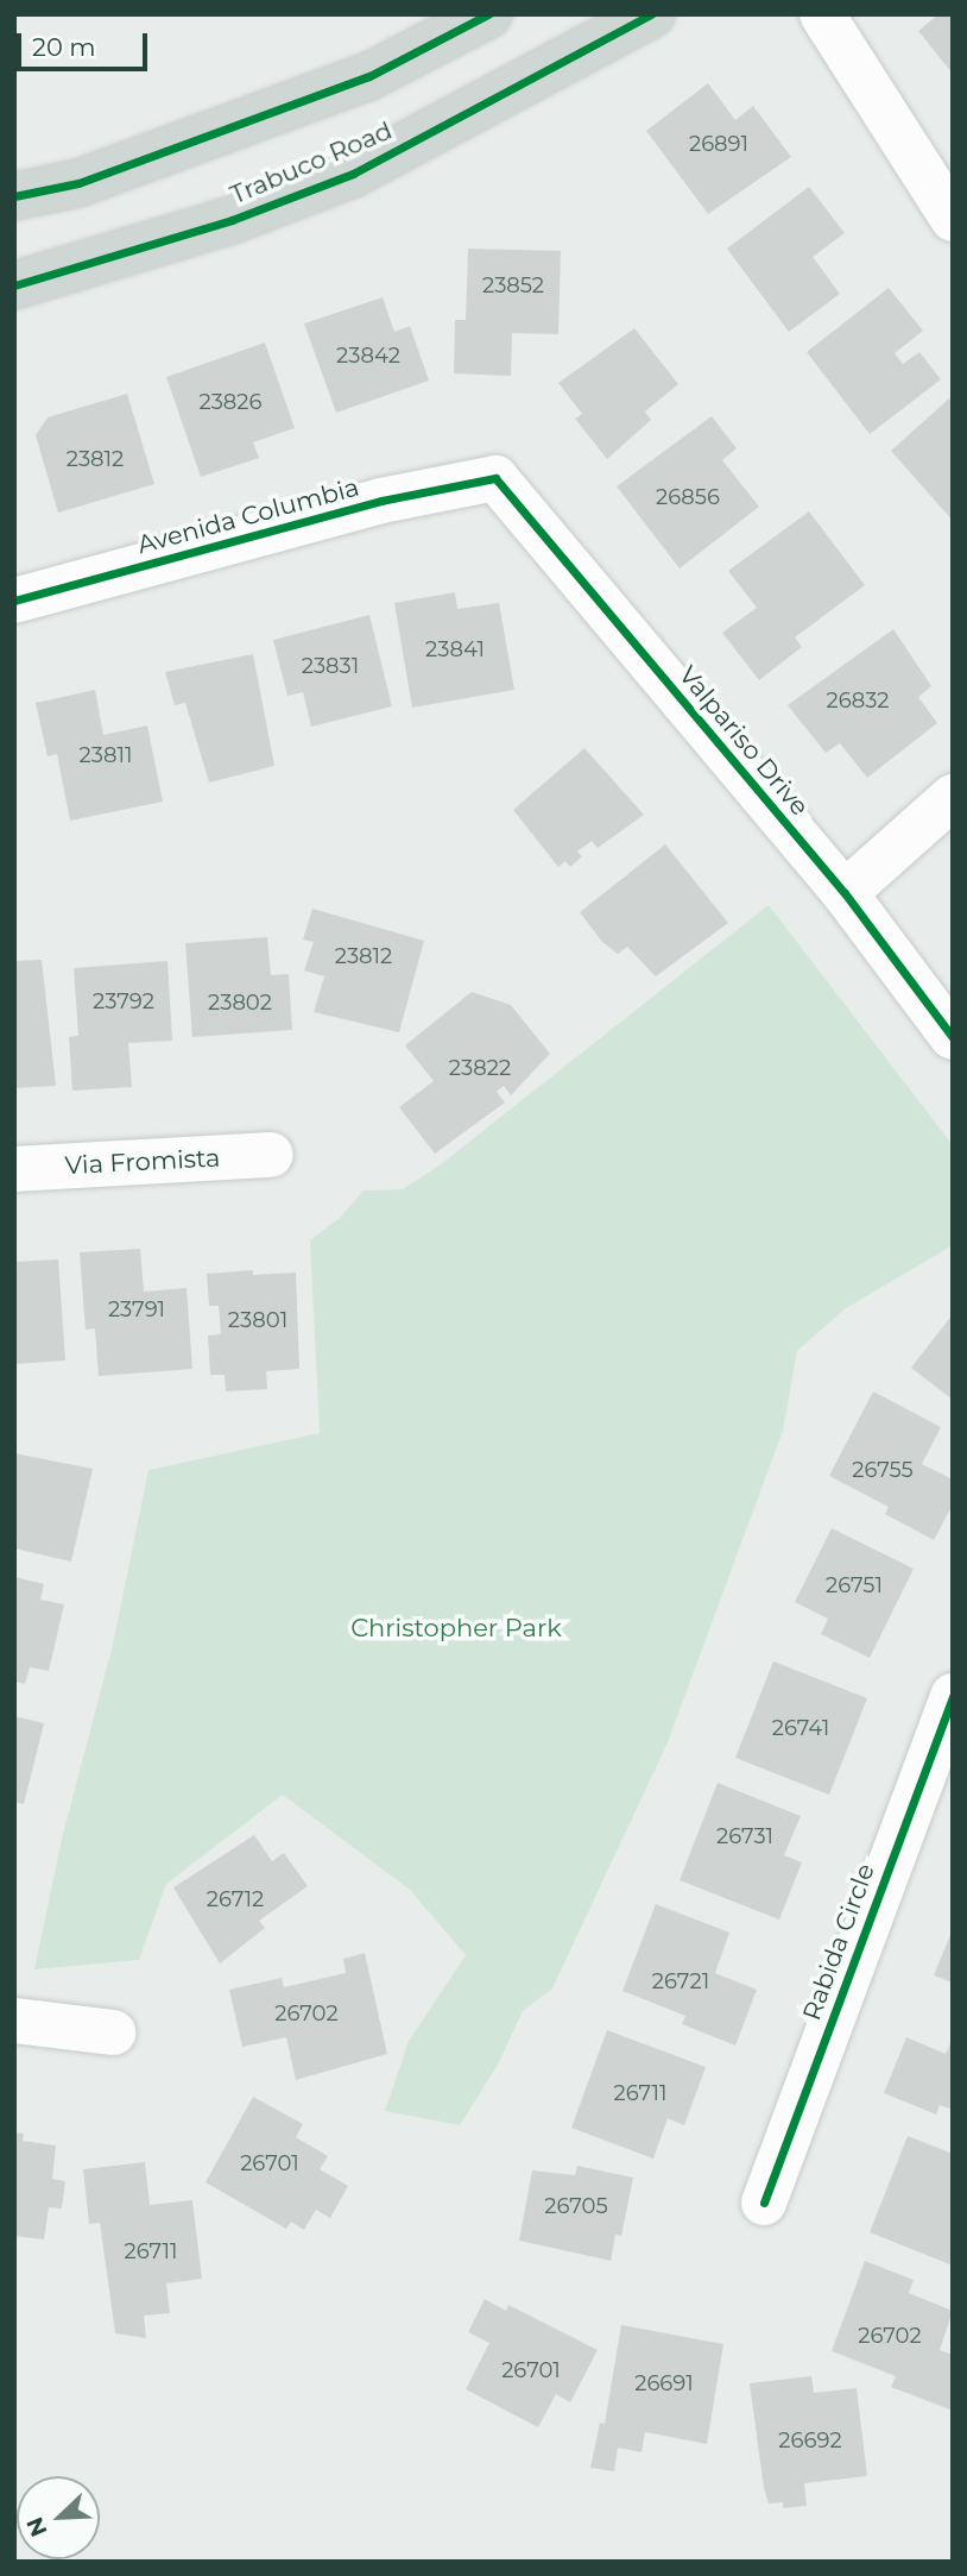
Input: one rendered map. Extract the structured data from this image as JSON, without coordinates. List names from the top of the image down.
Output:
{
  "streets": {
    "main road": ["Trabuco Road"],
    "street": [
      "Avenida Columbia",
      "Valpariso Drive",
      "Via Fromista",
      "Rabida Circle"
    ]
  },
  "crossings": [
    ["Avenida Columbia", "Valpariso Drive"]
  ],
  "parks": ["Christopher Park"],
  "house_numbers": [
    "26891",
    "23852",
    "23842",
    "23826",
    "23812",
    "26856",
    "23841",
    "23831",
    "26832",
    "23811",
    "23812",
    "23792",
    "23802",
    "23822",
    "23791",
    "23801",
    "26755",
    "26751",
    "26741",
    "26731",
    "26712",
    "26721",
    "26702",
    "26711",
    "26701",
    "26705",
    "26711",
    "26702",
    "26701",
    "26691",
    "26692"
  ],
  "scale_bar": "20 m",
  "north": "bottom left"
}
